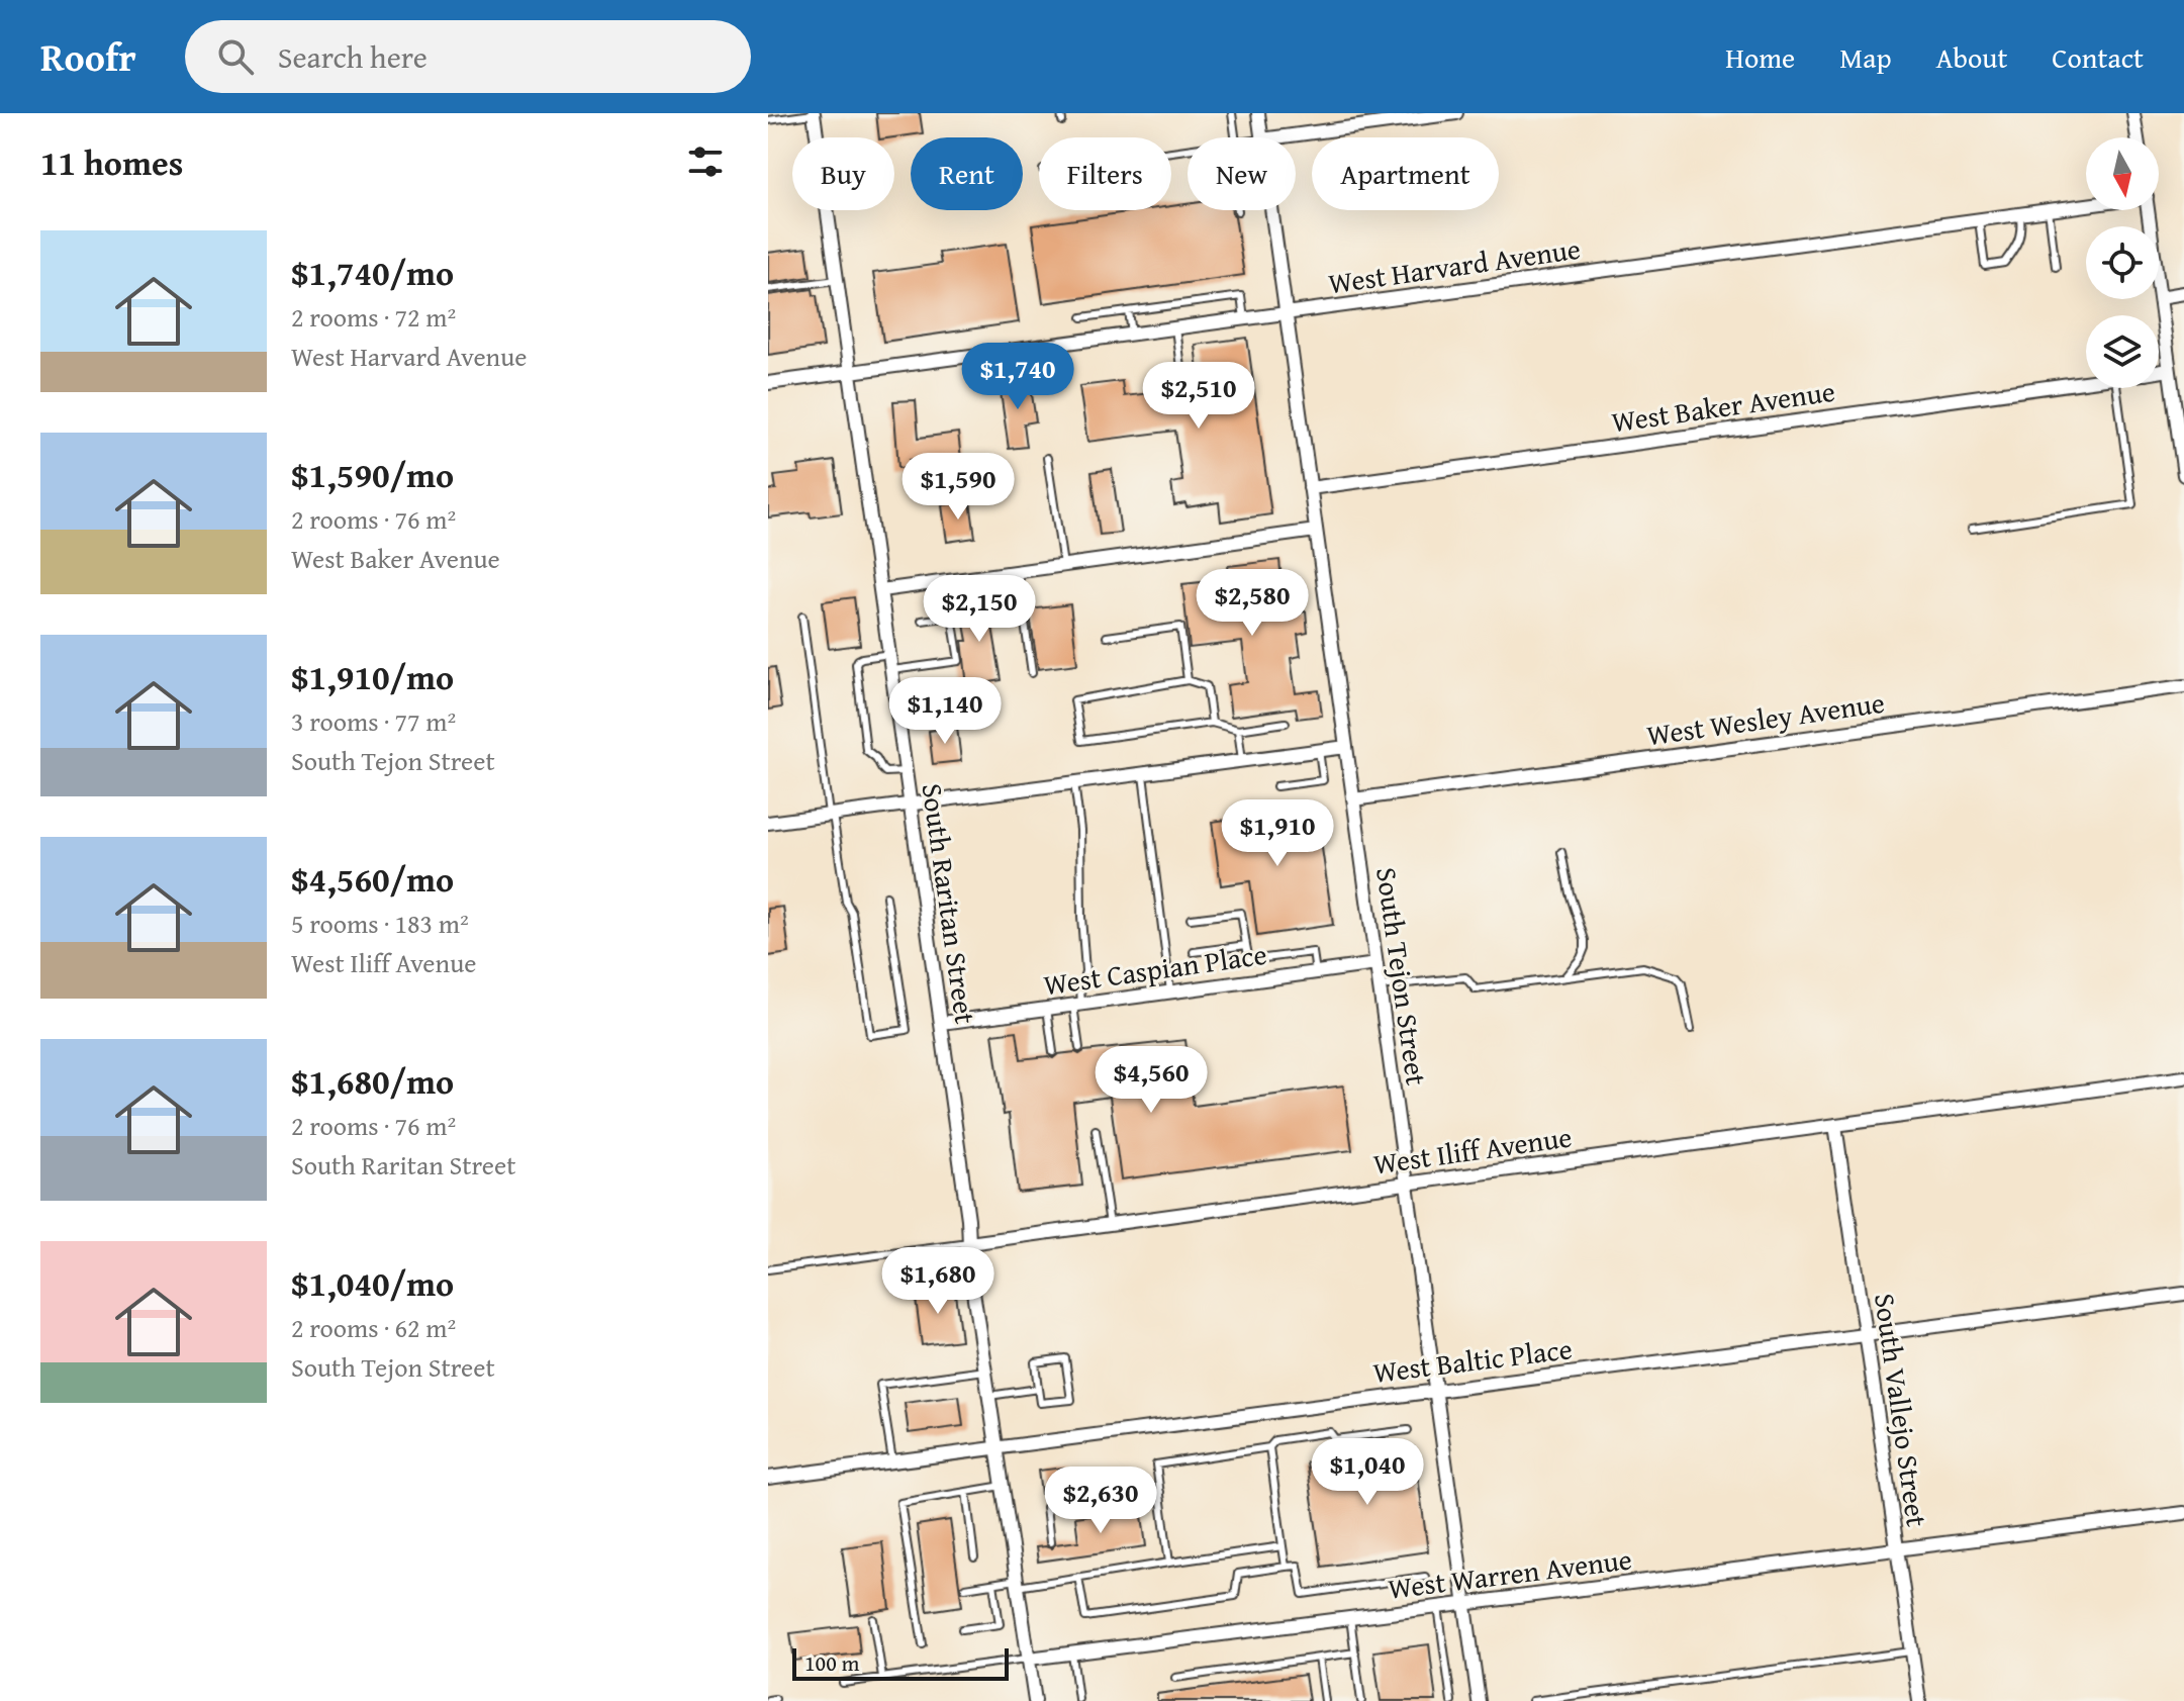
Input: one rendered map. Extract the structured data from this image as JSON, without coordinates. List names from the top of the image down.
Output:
{
  "streets": {
    "street": [
      "West Harvard Avenue",
      "West Baker Avenue",
      "West Wesley Avenue",
      "South Raritan Street",
      "West Caspian Place",
      "South Tejon Street",
      "West Iliff Avenue",
      "West Baltic Place",
      "South Vallejo Street",
      "West Warren Avenue"
    ]
  },
  "crossings": [
    ["West Harvard Avenue", "South Raritan Street"],
    ["West Harvard Avenue", "South Tejon Street"],
    ["West Baker Avenue", "South Tejon Street"],
    ["West Wesley Avenue", "South Tejon Street"],
    ["South Raritan Street", "West Caspian Place"],
    ["South Raritan Street", "West Iliff Avenue"],
    ["South Raritan Street", "West Baltic Place"],
    ["South Raritan Street", "West Warren Avenue"],
    ["West Caspian Place", "South Tejon Street"],
    ["South Tejon Street", "West Iliff Avenue"],
    ["South Tejon Street", "West Baltic Place"],
    ["South Tejon Street", "West Warren Avenue"],
    ["West Iliff Avenue", "South Vallejo Street"],
    ["West Baltic Place", "South Vallejo Street"],
    ["South Vallejo Street", "West Warren Avenue"]
  ],
  "scale_bar": "100 m",
  "north": "bottom",
  "page": {
    "header": "Roofr",
    "search": "Search here",
    "nav": [
      "Home",
      "Map",
      "About",
      "Contact"
    ],
    "heading": "11 homes",
    "chip": [
      "Buy",
      "Rent",
      "Filters",
      "New",
      "Apartment"
    ],
    "list": [
      {
        "name": "$1,740/mo",
        "note": "2 rooms · 72 m² · West Harvard Avenue"
      },
      {
        "name": "$1,590/mo",
        "note": "2 rooms · 76 m² · West Baker Avenue"
      },
      {
        "name": "$1,910/mo",
        "note": "3 rooms · 77 m² · South Tejon Street"
      },
      {
        "name": "$4,560/mo",
        "note": "5 rooms · 183 m² · West Iliff Avenue"
      },
      {
        "name": "$1,680/mo",
        "note": "2 rooms · 76 m² · South Raritan Street"
      },
      {
        "name": "$1,040/mo",
        "note": "2 rooms · 62 m² · South Tejon Street"
      }
    ],
    "price": [
      "$1,740",
      "$2,510",
      "$1,590",
      "$2,580",
      "$2,150",
      "$1,140",
      "$1,910",
      "$4,560",
      "$1,680",
      "$1,040",
      "$2,630"
    ],
    "scale": "100 m"
  }
}
